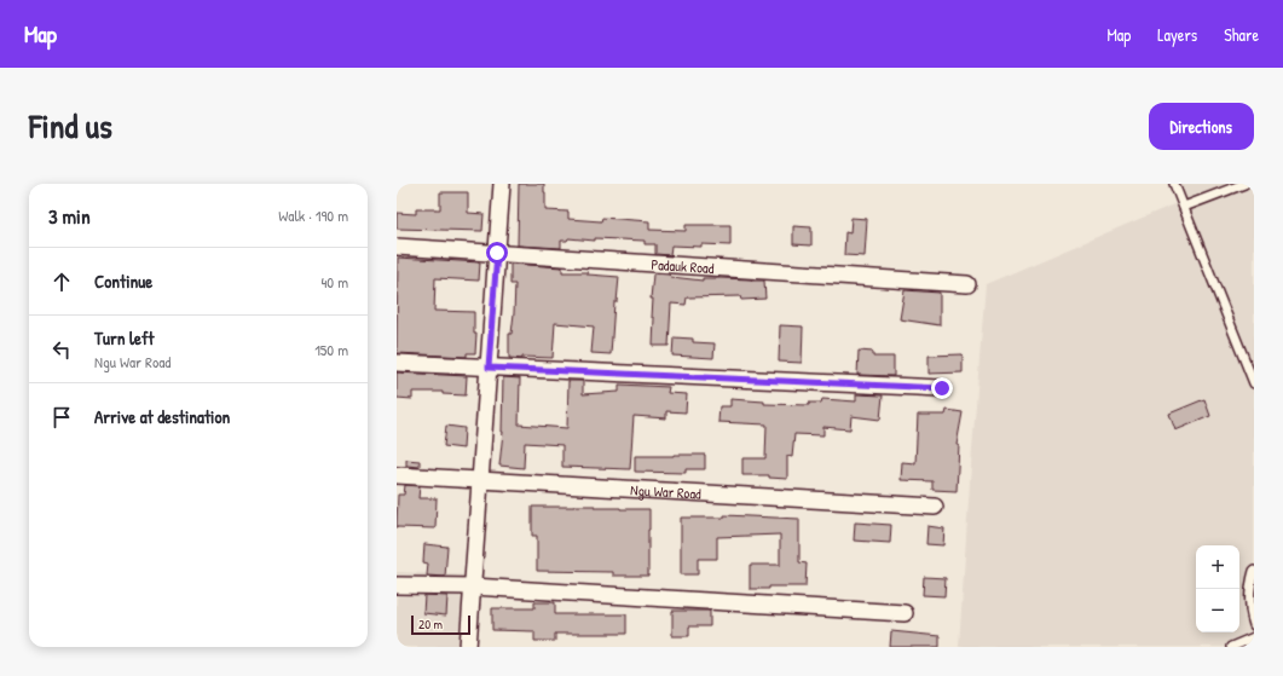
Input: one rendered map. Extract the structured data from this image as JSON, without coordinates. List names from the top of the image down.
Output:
{
  "streets": {
    "street": ["Padauk Road", "Ngu War Road"]
  },
  "scale_bar": "20 m",
  "page": {
    "header": "Map",
    "nav": ["Map", "Layers", "Share"],
    "title": "Find us",
    "buttons": "Directions",
    "heading": ["3 min", "Walk · 190 m"],
    "list": [
      ["Continue", "40 m"],
      ["Turn left", "Ngu War Road", "150 m"],
      "Arrive at destination"
    ],
    "map_buttons": ["+", "−"],
    "scale": "20 m"
  }
}
